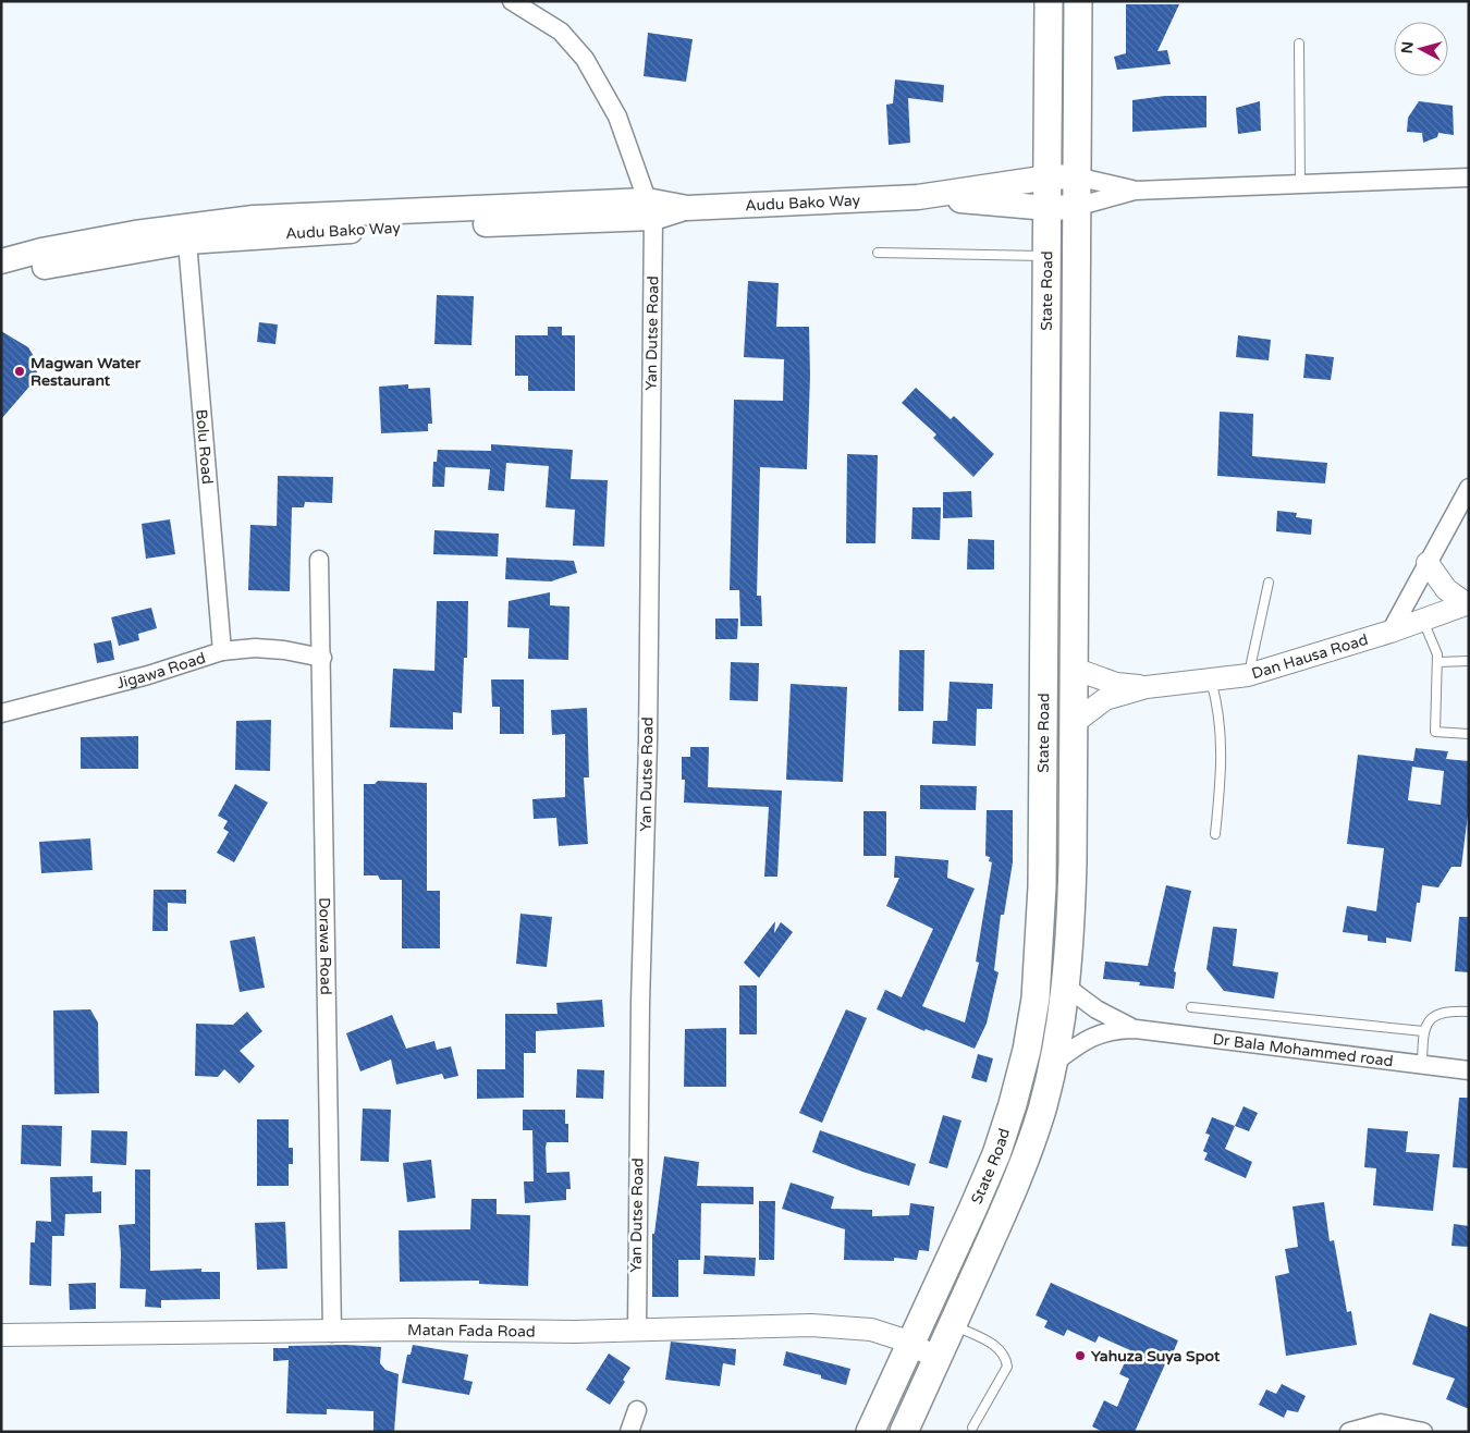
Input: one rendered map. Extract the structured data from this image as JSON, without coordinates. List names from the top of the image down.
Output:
{
  "streets": {
    "main road": ["Audu Bako Way", "State Road"],
    "street": [
      "Yan Dutse Road",
      "Bolu Road",
      "Dan Hausa Road",
      "Jigawa Road",
      "Dorawa Road",
      "Dr Bala Mohammed road",
      "Matan Fada Road"
    ]
  },
  "crossings": [
    ["Audu Bako Way", "State Road"],
    ["Audu Bako Way", "Yan Dutse Road"],
    ["Audu Bako Way", "Bolu Road"],
    ["State Road", "Dan Hausa Road"],
    ["State Road", "Matan Fada Road"],
    ["Yan Dutse Road", "Matan Fada Road"],
    ["Bolu Road", "Jigawa Road"],
    ["Jigawa Road", "Dorawa Road"],
    ["Dorawa Road", "Matan Fada Road"]
  ],
  "places": ["Magwan Water Restaurant", "Yahuza Suya Spot"],
  "north": "left"
}
